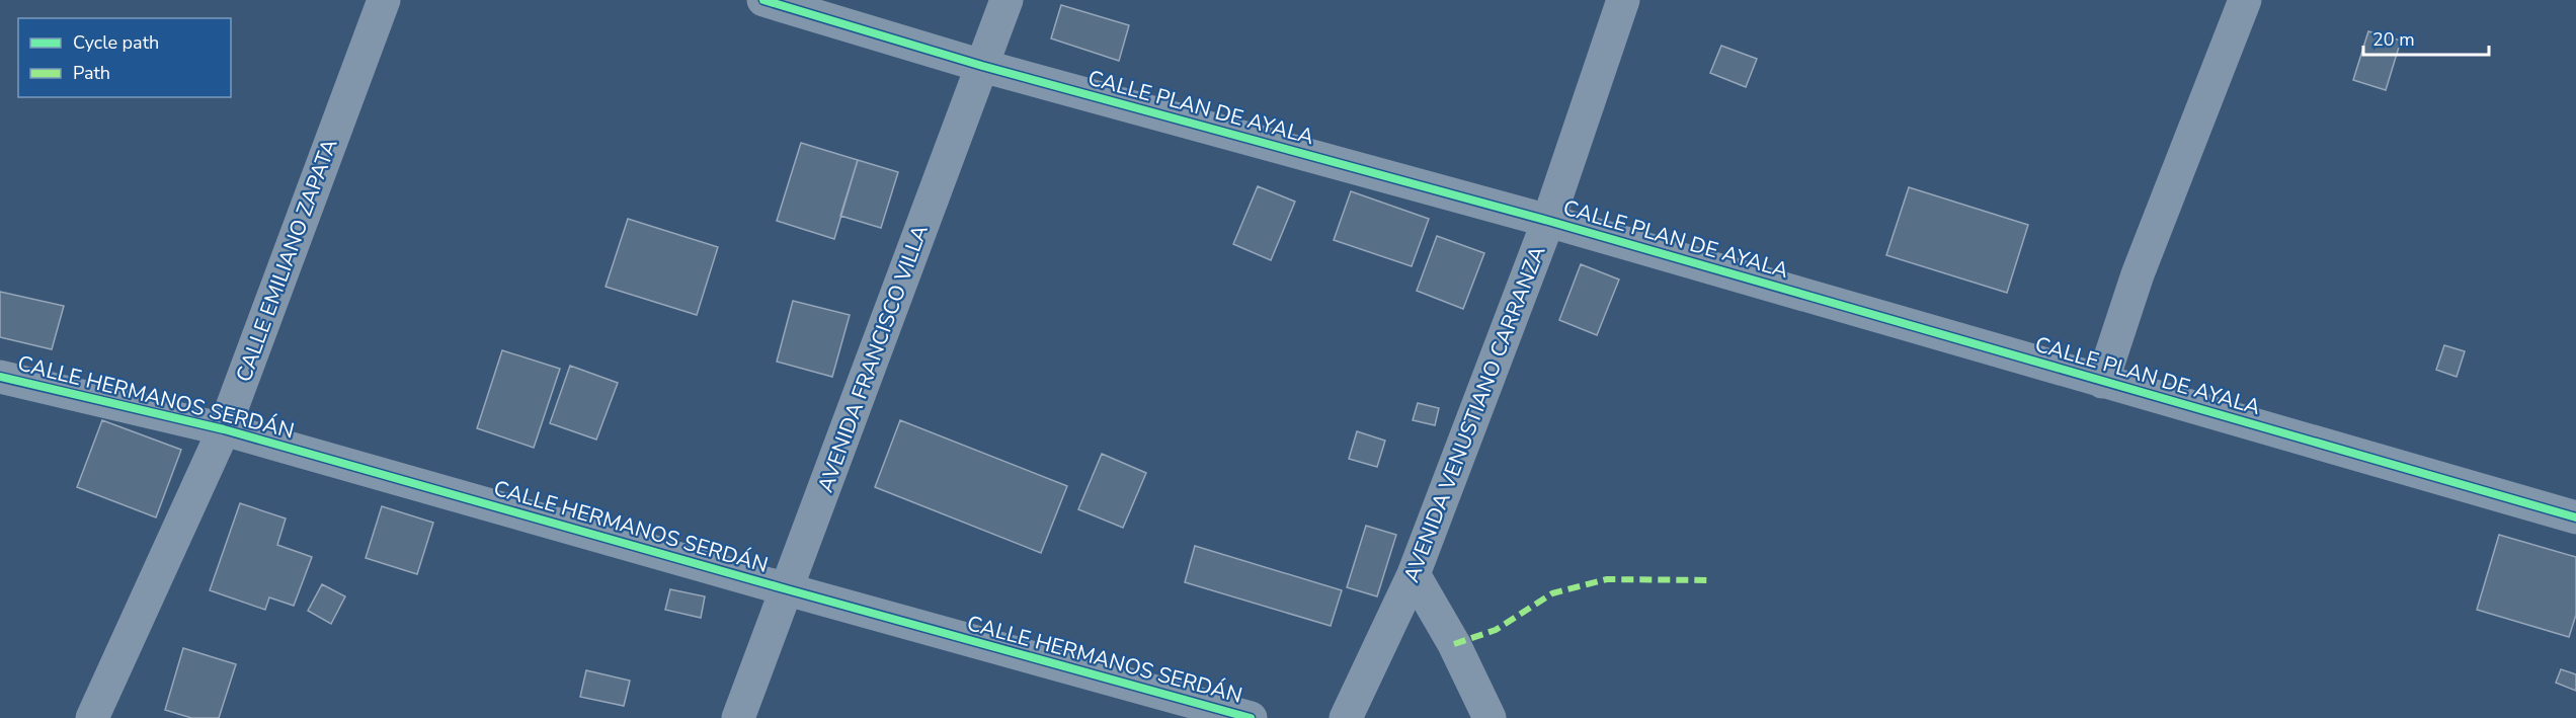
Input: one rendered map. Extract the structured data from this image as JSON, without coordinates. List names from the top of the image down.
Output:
{
  "streets": {
    "street": [
      "CALLE PLAN DE AYALA",
      "CALLE EMILIANO ZAPATA",
      "AVENIDA FRANCISCO VILLA",
      "CALLE HERMANOS SERDÁN",
      "AVENIDA VENUSTIANO CARRANZA"
    ]
  },
  "crossings": [
    ["CALLE PLAN DE AYALA", "AVENIDA FRANCISCO VILLA"],
    ["CALLE PLAN DE AYALA", "AVENIDA VENUSTIANO CARRANZA"],
    ["CALLE EMILIANO ZAPATA", "CALLE HERMANOS SERDÁN"],
    ["AVENIDA FRANCISCO VILLA", "CALLE HERMANOS SERDÁN"]
  ],
  "legend": ["Cycle path", "Path"],
  "scale_bar": "20 m"
}
